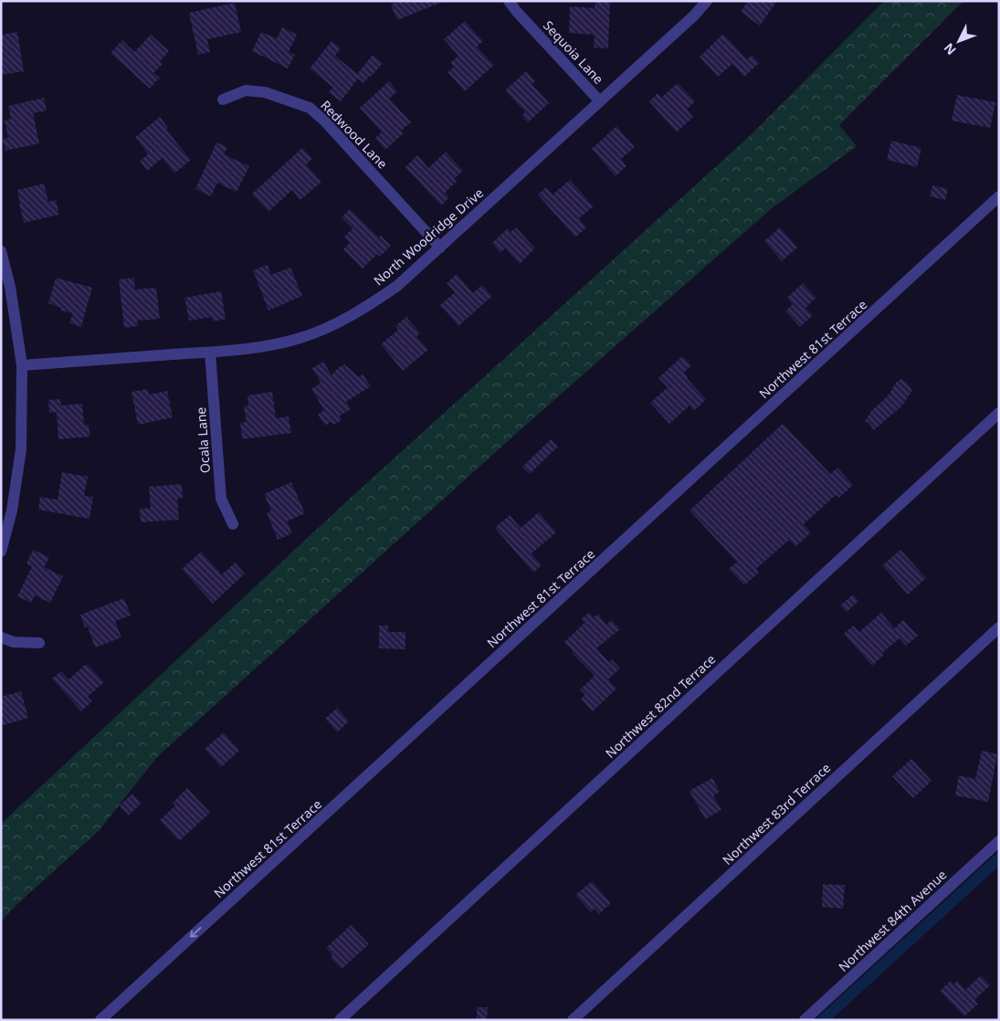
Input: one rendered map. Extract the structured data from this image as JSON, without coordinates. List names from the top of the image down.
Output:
{
  "streets": {
    "street": [
      "Sequoia Lane",
      "Redwood Lane",
      "North Woodridge Drive",
      "Northwest 81st Terrace",
      "Ocala Lane",
      "Northwest 82nd Terrace",
      "Northwest 83rd Terrace",
      "Northwest 84th Avenue"
    ]
  },
  "crossings": [
    ["Sequoia Lane", "North Woodridge Drive"],
    ["Redwood Lane", "North Woodridge Drive"],
    ["North Woodridge Drive", "Ocala Lane"]
  ],
  "one_way": ["Northwest 81st Terrace"],
  "north": "bottom left"
}
